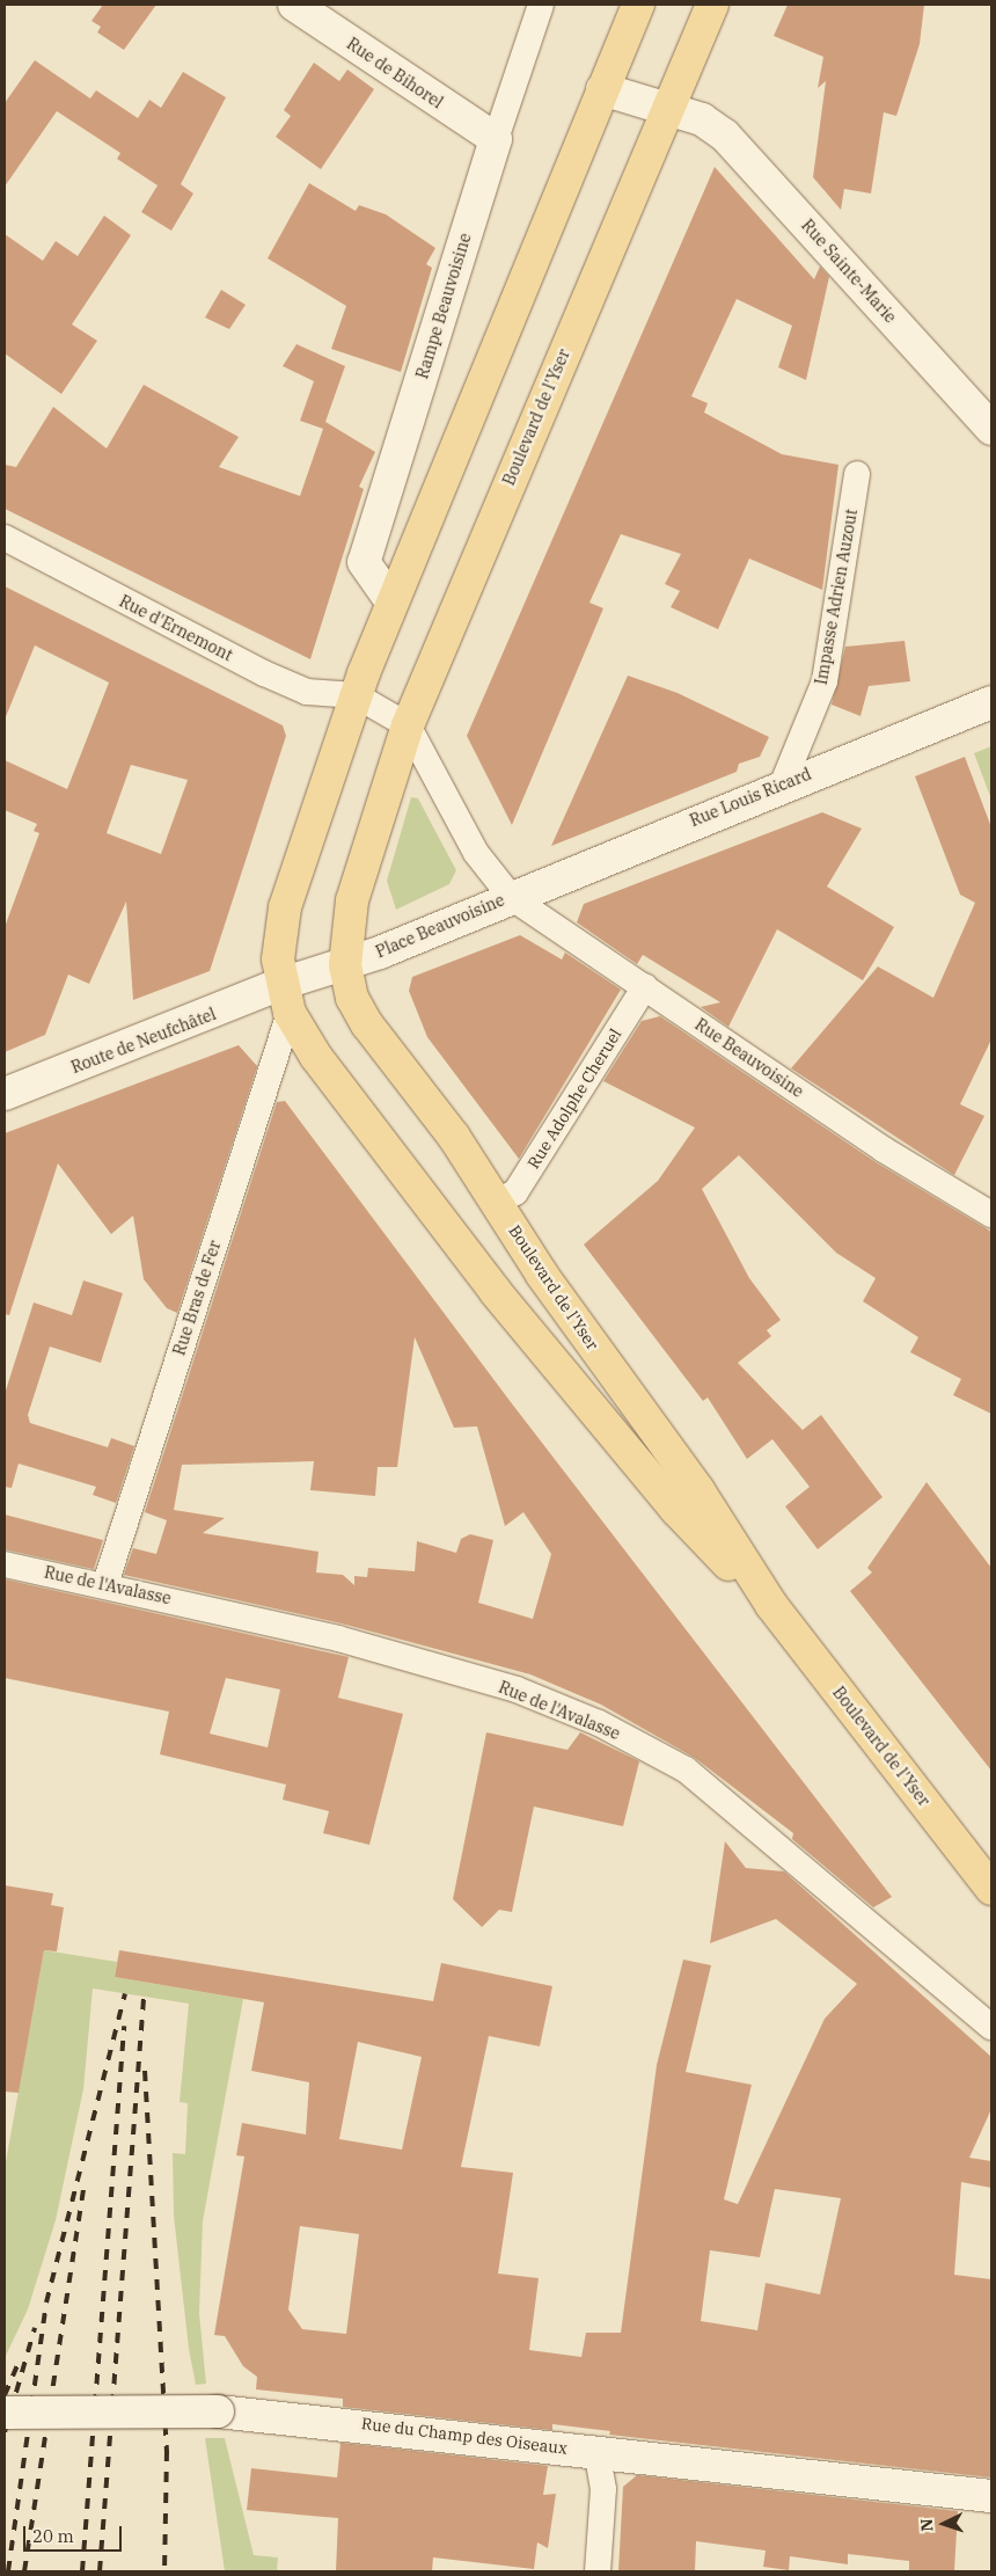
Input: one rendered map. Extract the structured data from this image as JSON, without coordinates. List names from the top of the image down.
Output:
{
  "streets": {
    "main road": ["Boulevard de l'Yser"],
    "street": [
      "Rue de Bihorel",
      "Rue Sainte-Marie",
      "Rampe Beauvoisine",
      "Impasse Adrien Auzout",
      "Rue d'Ernemont",
      "Rue Louis Ricard",
      "Place Beauvoisine",
      "Route de Neufchâtel",
      "Rue Beauvoisine",
      "Rue Adolphe Cheruel",
      "Rue Bras de Fer",
      "Rue de l'Avalasse",
      "Rue du Champ des Oiseaux"
    ]
  },
  "crossings": [
    ["Rue de Bihorel", "Rampe Beauvoisine"],
    ["Rue Sainte-Marie", "Boulevard de l'Yser"],
    ["Boulevard de l'Yser", "Place Beauvoisine"],
    ["Boulevard de l'Yser", "Route de Neufchâtel"],
    ["Boulevard de l'Yser", "Rue Adolphe Cheruel"],
    ["Boulevard de l'Yser", "Rue Bras de Fer"],
    ["Impasse Adrien Auzout", "Rue Louis Ricard"],
    ["Rue Louis Ricard", "Place Beauvoisine"],
    ["Rue Louis Ricard", "Rue Beauvoisine"],
    ["Place Beauvoisine", "Route de Neufchâtel"],
    ["Place Beauvoisine", "Rue Beauvoisine"],
    ["Place Beauvoisine", "Rue Bras de Fer"],
    ["Route de Neufchâtel", "Rue Bras de Fer"],
    ["Rue Beauvoisine", "Rue Adolphe Cheruel"],
    ["Rue Bras de Fer", "Rue de l'Avalasse"]
  ],
  "scale_bar": "20 m",
  "north": "left"
}
